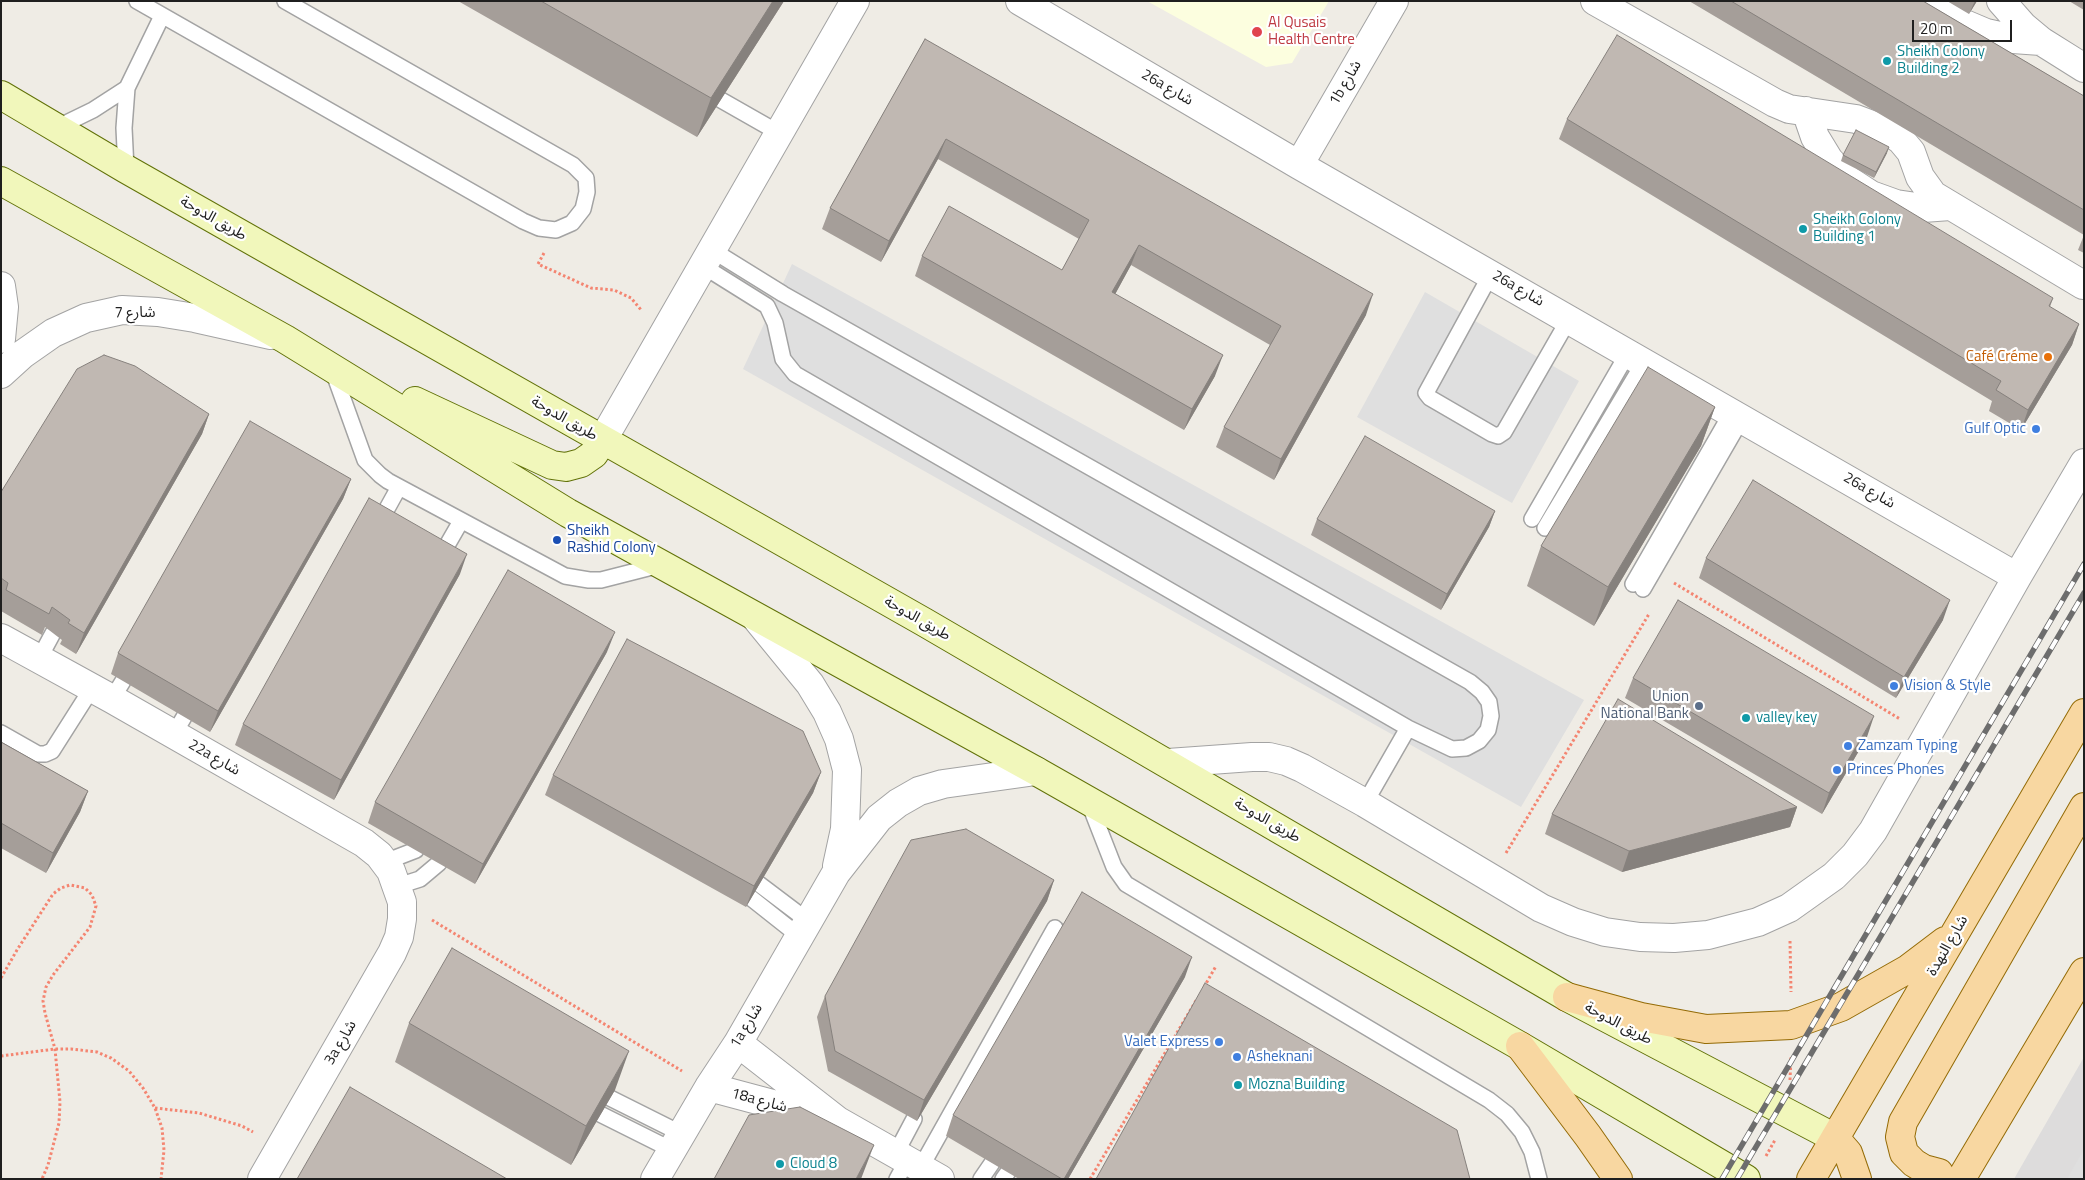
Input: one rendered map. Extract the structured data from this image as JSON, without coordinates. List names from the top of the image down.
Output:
{
  "streets": {
    "main road": ["طريق الدوحة", "شارع النهدة"],
    "street": [
      "1b شارع",
      "26a شارع",
      "شارع 7",
      "22a شارع",
      "1a شارع",
      "3a شارع",
      "18a شارع"
    ]
  },
  "crossings": [
    ["1b شارع", "26a شارع"],
    ["طريق الدوحة", "شارع النهدة"],
    ["22a شارع", "3a شارع"],
    ["1a شارع", "18a شارع"]
  ],
  "places": [
    "Al Qusais Health Centre",
    "Sheikh Colony Building 2",
    "Sheikh Colony Building 1",
    "Café Créme",
    "Gulf Optic",
    "Sheikh Rashid Colony",
    "Vision & Style",
    "Union National Bank",
    "valley key",
    "Zamzam Typing",
    "Princes Phones",
    "Valet Express",
    "Asheknani",
    "Mozna Building",
    "Cloud 8"
  ],
  "scale_bar": "20 m"
}
